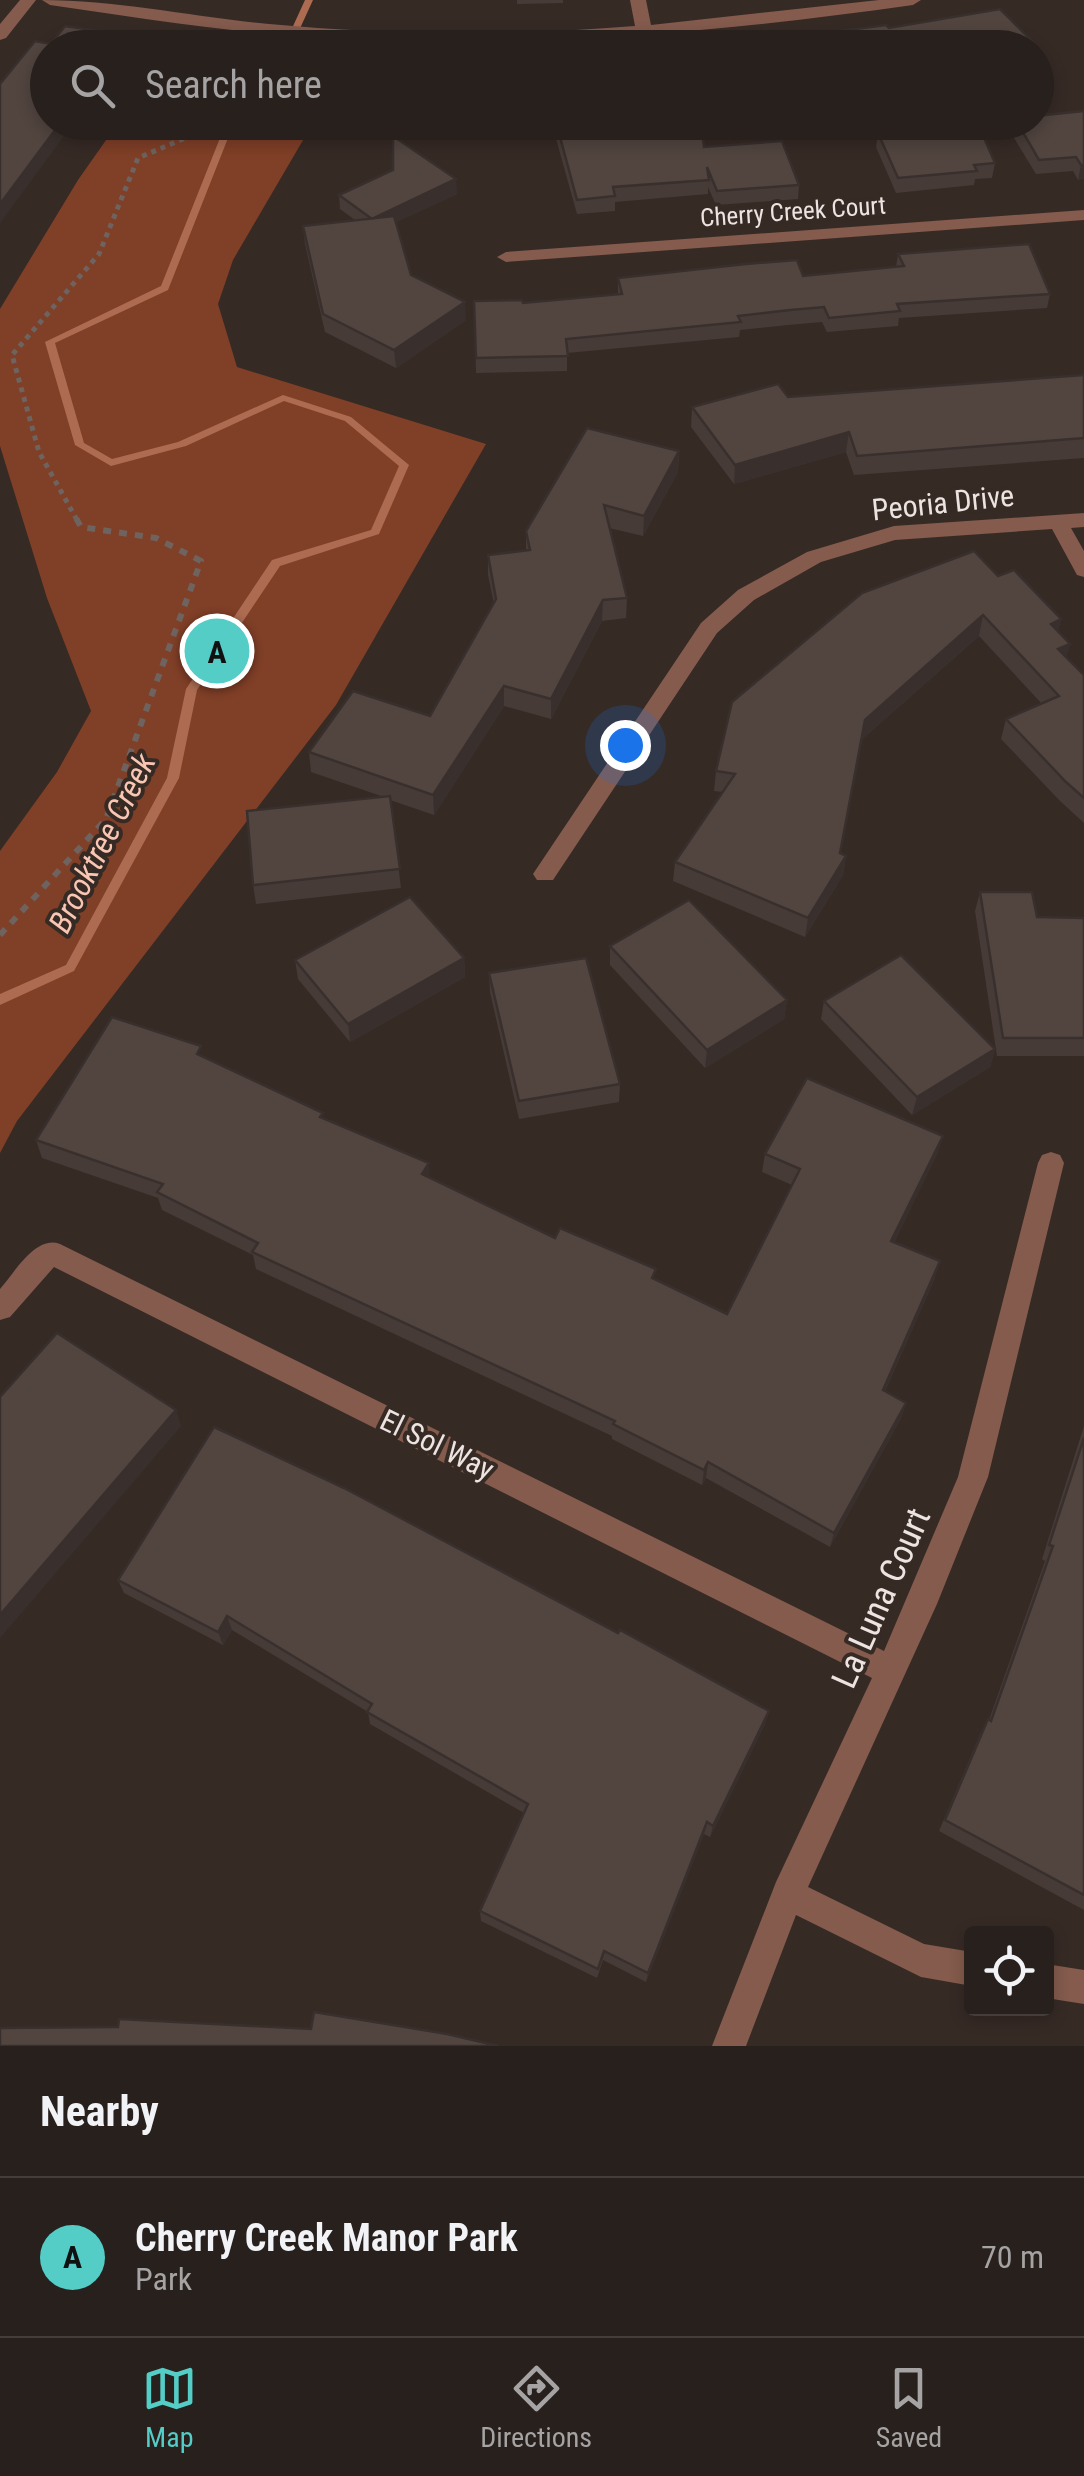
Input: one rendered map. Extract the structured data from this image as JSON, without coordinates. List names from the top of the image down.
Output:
{
  "streets": {
    "street": [
      "Cherry Creek Court",
      "Peoria Drive",
      "El Sol Way",
      "La Luna Court"
    ]
  },
  "crossings": [
    ["El Sol Way", "La Luna Court"]
  ],
  "water": ["Brooktree Creek"],
  "page": {
    "search": "Search here",
    "pins": "A",
    "heading": "Nearby",
    "list": [
      {
        "mark": "A",
        "name": "Cherry Creek Manor Park",
        "note": "Park",
        "value": "70 m"
      }
    ],
    "nav": ["Map", "Directions", "Saved"]
  }
}
